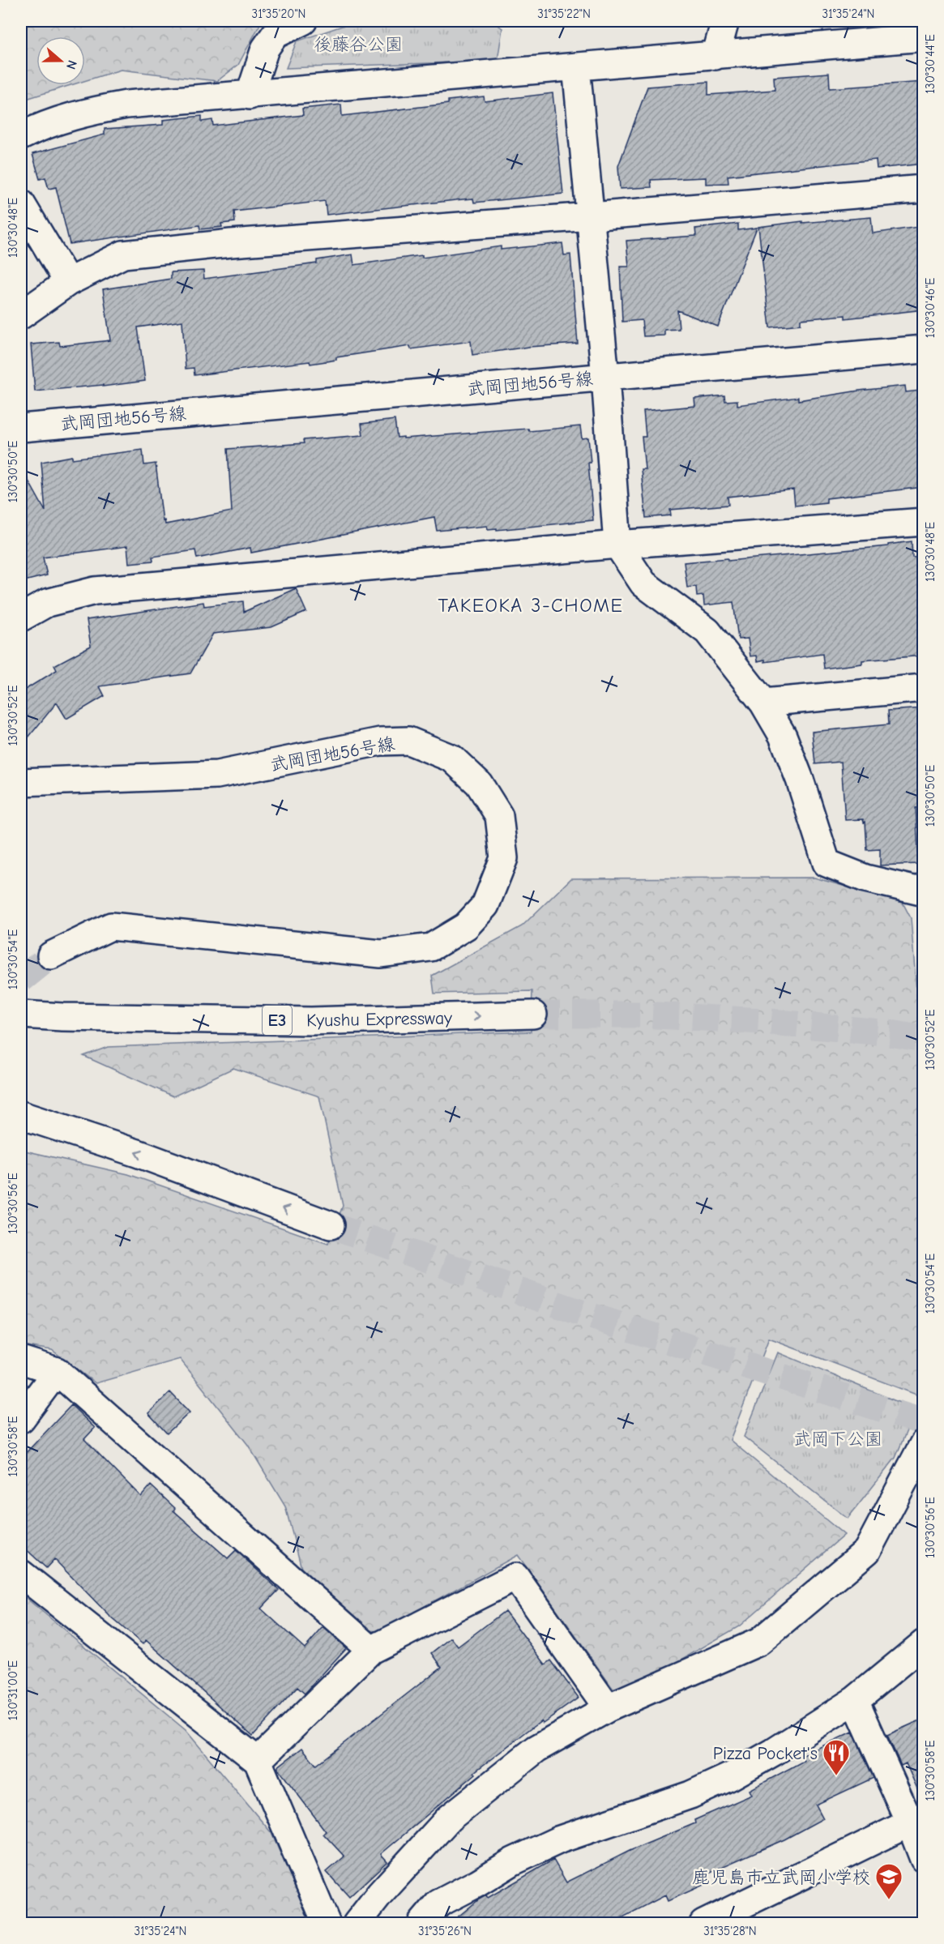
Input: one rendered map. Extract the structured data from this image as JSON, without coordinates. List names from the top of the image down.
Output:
{
  "streets": {
    "main road": ["武岡団地56号線", "Kyushu Expressway", "E3"]
  },
  "one_way": ["Kyushu Expressway"],
  "districts": ["TAKEOKA 3-CHOME"],
  "parks": ["後藤谷公園", "武岡下公園"],
  "places": {
    "restaurant": ["Pizza Pocket's"],
    "school or university": ["鹿児島市立武岡小学校"]
  },
  "north": "right",
  "coordinates": [
    "31°35'20\"N",
    "31°35'22\"N",
    "31°35'24\"N",
    "130°30'44\"E",
    "130°30'48\"E",
    "130°30'46\"E",
    "130°30'50\"E",
    "130°30'52\"E",
    "130°30'54\"E",
    "130°30'56\"E",
    "130°30'58\"E",
    "130°31'00\"E",
    "31°35'26\"N",
    "31°35'28\"N"
  ]
}
